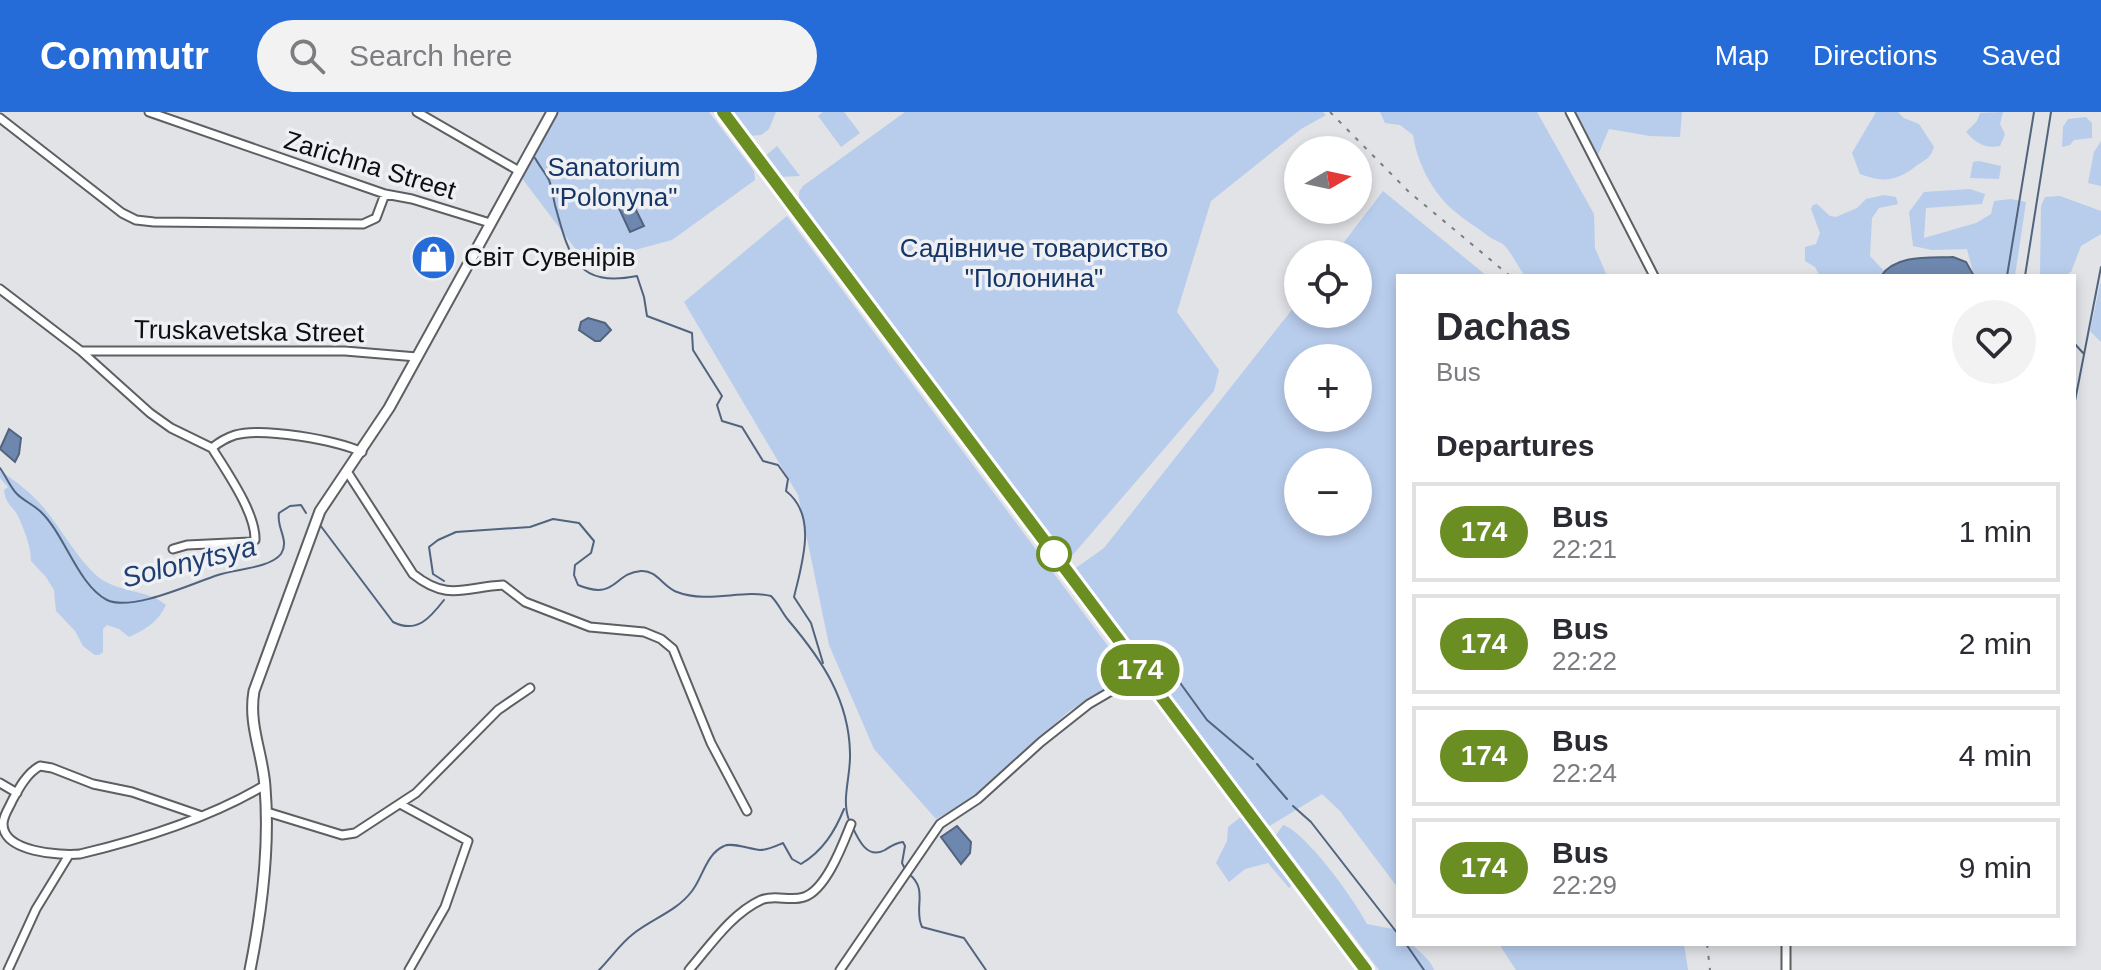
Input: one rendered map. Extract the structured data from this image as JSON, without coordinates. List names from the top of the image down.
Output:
{
  "streets": {
    "street": ["Zarichna Street", "Truskavetska Street"]
  },
  "water": ["Solonytsya"],
  "parks": ["Sanatorium \"Polonyna\"", "Садівниче товариство \"Полонина\""],
  "places": {
    "shop": ["Світ Сувенірів"]
  },
  "lines": ["bus line 174"],
  "north": "right",
  "page": {
    "header": "Commutr",
    "search": "Search here",
    "nav": ["Map", "Directions", "Saved"],
    "on_map": "174",
    "map_buttons": ["+", "−"],
    "heading": [
      ["Dachas", "Bus"],
      "Departures"
    ],
    "list": [
      {
        "mark": "174",
        "name": "Bus",
        "note": "22:21",
        "value": "1 min"
      },
      {
        "mark": "174",
        "name": "Bus",
        "note": "22:22",
        "value": "2 min"
      },
      {
        "mark": "174",
        "name": "Bus",
        "note": "22:24",
        "value": "4 min"
      },
      {
        "mark": "174",
        "name": "Bus",
        "note": "22:29",
        "value": "9 min"
      }
    ]
  }
}
